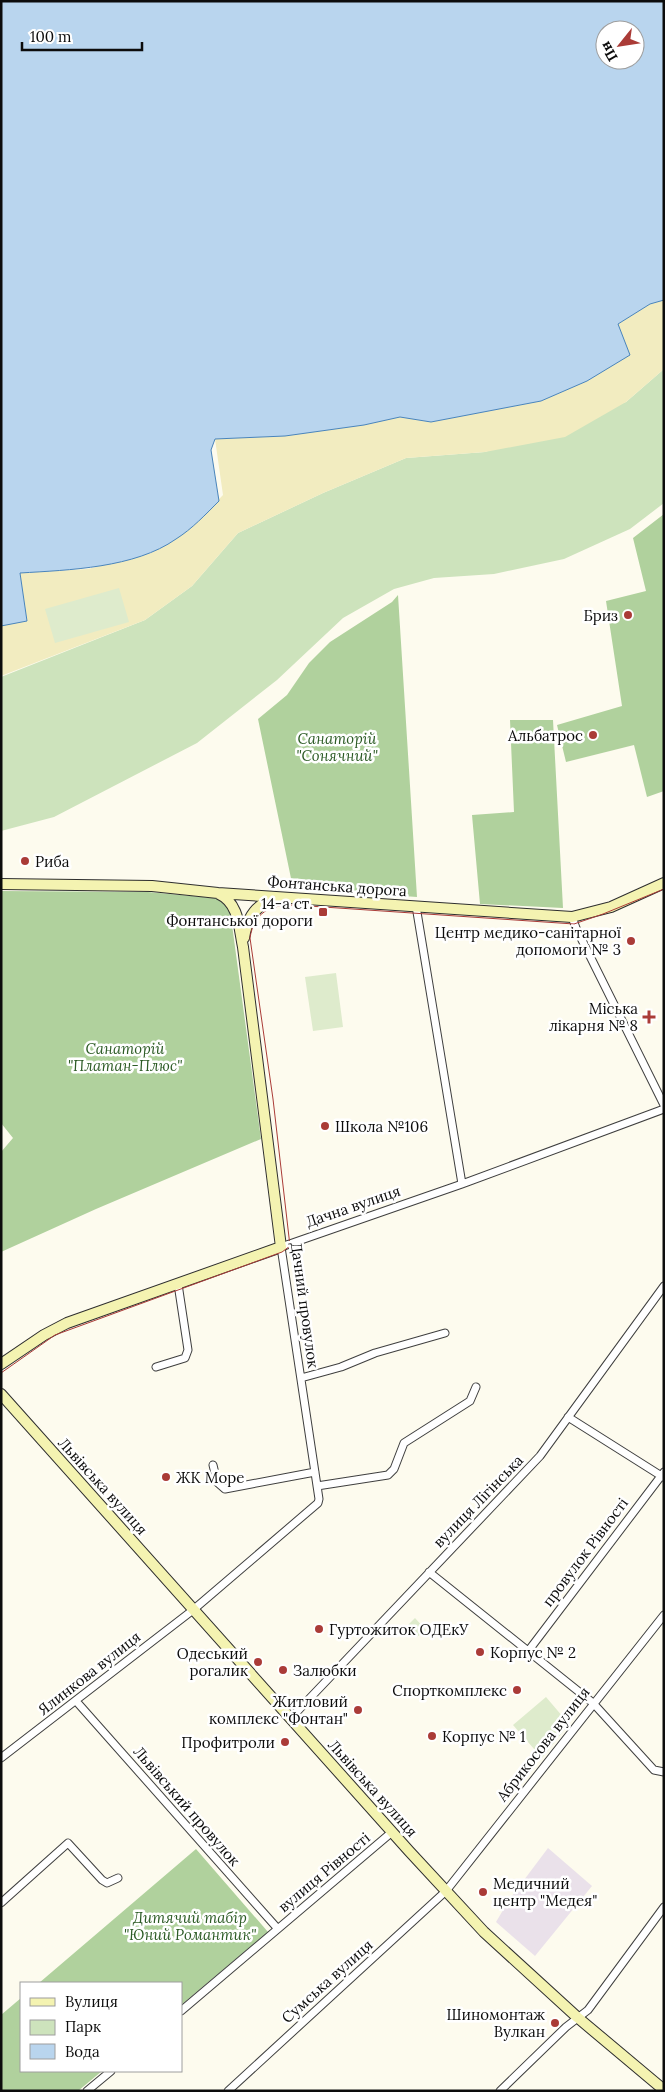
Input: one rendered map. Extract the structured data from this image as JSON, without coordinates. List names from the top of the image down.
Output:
{
  "streets": {
    "main road": [
      "Фонтанська дорога",
      "Дачна вулиця",
      "Дачний провулок",
      "Львівська вулиця"
    ],
    "street": [
      "вулиця Лігінська",
      "провулок Рівності",
      "Ялинкова вулиця",
      "Абрикосова вулиця",
      "Львівський провулок",
      "вулиця Рівності",
      "Сумська вулиця"
    ]
  },
  "crossings": [
    ["Фонтанська дорога", "Дачний провулок"],
    ["Дачна вулиця", "Дачний провулок"],
    ["Дачний провулок", "Львівська вулиця"],
    ["Дачний провулок", "Ялинкова вулиця"],
    ["Львівська вулиця", "вулиця Лігінська"],
    ["Львівська вулиця", "Ялинкова вулиця"],
    ["Львівська вулиця", "Абрикосова вулиця"],
    ["Львівська вулиця", "вулиця Рівності"],
    ["Львівська вулиця", "Сумська вулиця"],
    ["Ялинкова вулиця", "Львівський провулок"],
    ["Абрикосова вулиця", "Сумська вулиця"],
    ["Львівський провулок", "вулиця Рівності"]
  ],
  "parks": ["Санаторій \"Сонячний\"", "Санаторій \"Платан-Плюс\"", "Дитячий табір \"Юний Романтик\""],
  "places": {
    "other": [
      "Бриз",
      "Альбатрос",
      "Риба",
      "Центр медико-санітарної допомоги № 3",
      "Школа №106",
      "ЖК Море",
      "Гуртожиток ОДЕкУ",
      "Корпус № 2",
      "Одеський рогалик",
      "Залюбки",
      "Спорткомплекс",
      "Житловий комплекс \"Фонтан\"",
      "Корпус № 1",
      "Профитроли",
      "Медичний центр \"Медея\"",
      "Шиномонтаж Вулкан"
    ],
    "transit": ["14-а ст. Фонтанської дороги"],
    "health": ["Міська лікарня № 8"]
  },
  "legend": ["Вулиця", "Парк", "Вода"],
  "scale_bar": "100 m",
  "north": "bottom left"
}
